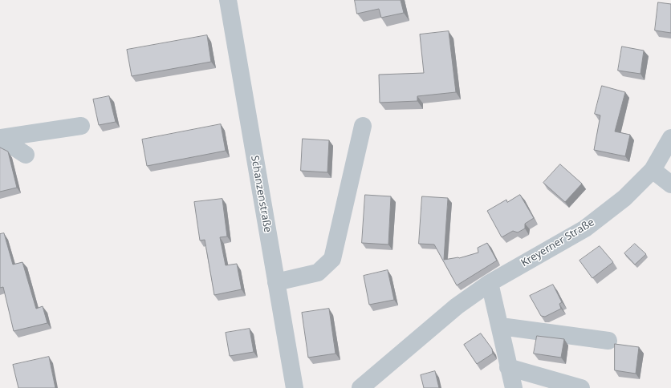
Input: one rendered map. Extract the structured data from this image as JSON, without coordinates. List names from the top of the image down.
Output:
{
  "streets": {
    "street": ["Schanzenstraße", "Kreyerner Straße"]
  }
}
